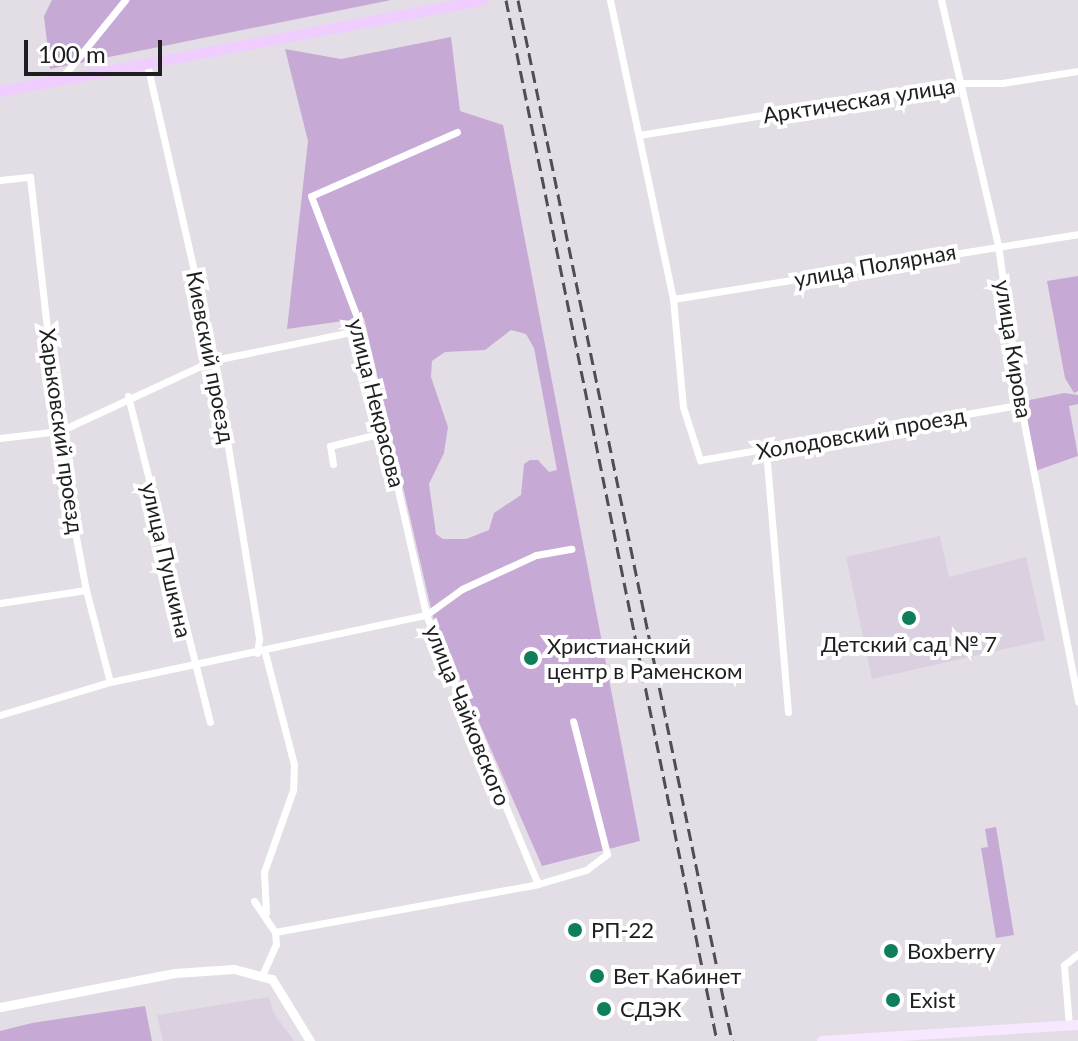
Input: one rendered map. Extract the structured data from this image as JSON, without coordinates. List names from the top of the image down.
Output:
{
  "streets": {
    "street": [
      "Арктическая улица",
      "улица Полярная",
      "улица Кирова",
      "Киевский проезд",
      "улица Некрасова",
      "Харьковский проезд",
      "Холодовский проезд",
      "улица Пушкина",
      "улица Чайковского"
    ]
  },
  "crossings": [
    ["Арктическая улица", "улица Кирова"],
    ["улица Полярная", "улица Кирова"],
    ["улица Полярная", "Холодовский проезд"],
    ["улица Кирова", "Холодовский проезд"],
    ["Киевский проезд", "улица Чайковского"],
    ["улица Некрасова", "улица Чайковского"],
    ["Харьковский проезд", "улица Чайковского"],
    ["улица Пушкина", "улица Чайковского"]
  ],
  "places": [
    "Детский сад № 7",
    "Христианский центр в Раменском",
    "РП-22",
    "Boxberry",
    "Вет Кабинет",
    "Exist",
    "СДЭК"
  ],
  "scale_bar": "100 m"
}
